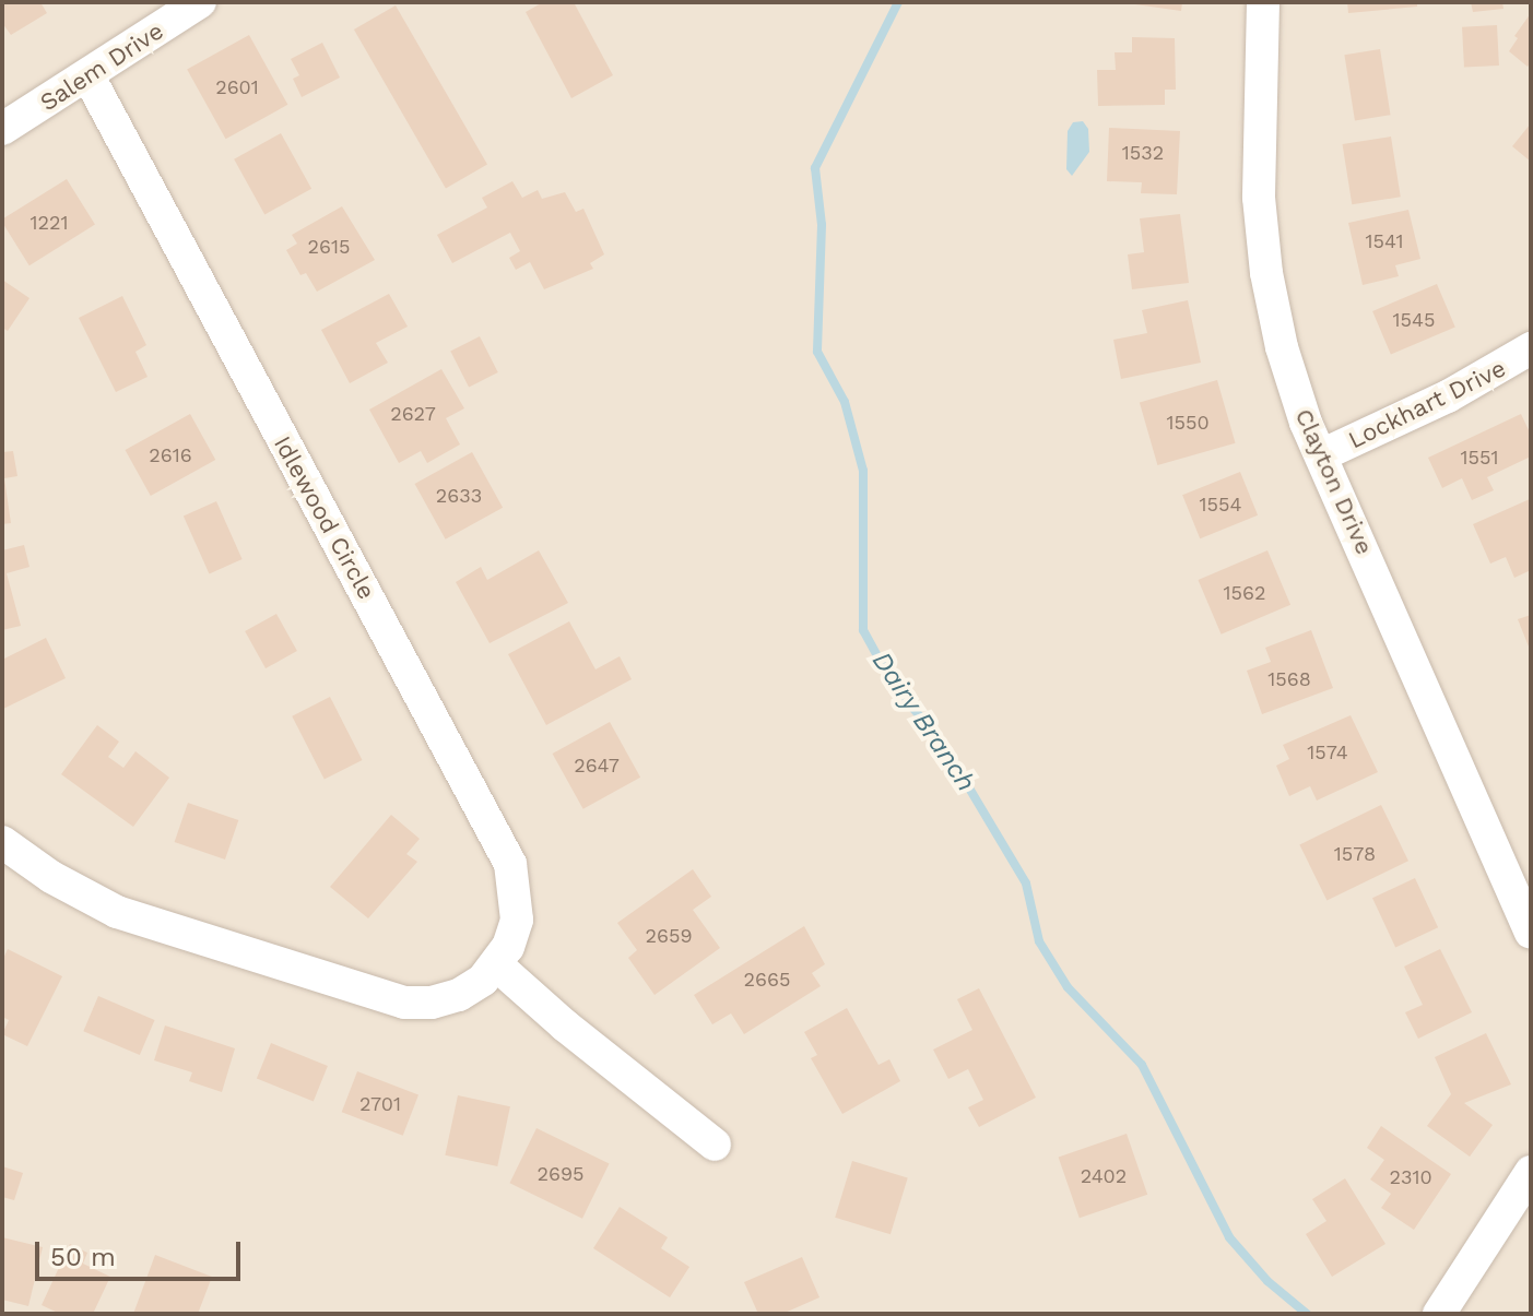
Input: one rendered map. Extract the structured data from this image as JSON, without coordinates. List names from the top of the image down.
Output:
{
  "streets": {
    "street": [
      "Salem Drive",
      "Lockhart Drive",
      "Clayton Drive",
      "Idlewood Circle"
    ]
  },
  "crossings": [
    ["Salem Drive", "Idlewood Circle"],
    ["Lockhart Drive", "Clayton Drive"]
  ],
  "water": ["Dairy Branch"],
  "house_numbers": [
    "2601",
    "1532",
    "1221",
    "1541",
    "2615",
    "1545",
    "2627",
    "1550",
    "2616",
    "1551",
    "2633",
    "1554",
    "1562",
    "1568",
    "1574",
    "2647",
    "1578",
    "2659",
    "2665",
    "2701",
    "2695",
    "2402",
    "2310"
  ],
  "scale_bar": "50 m"
}
